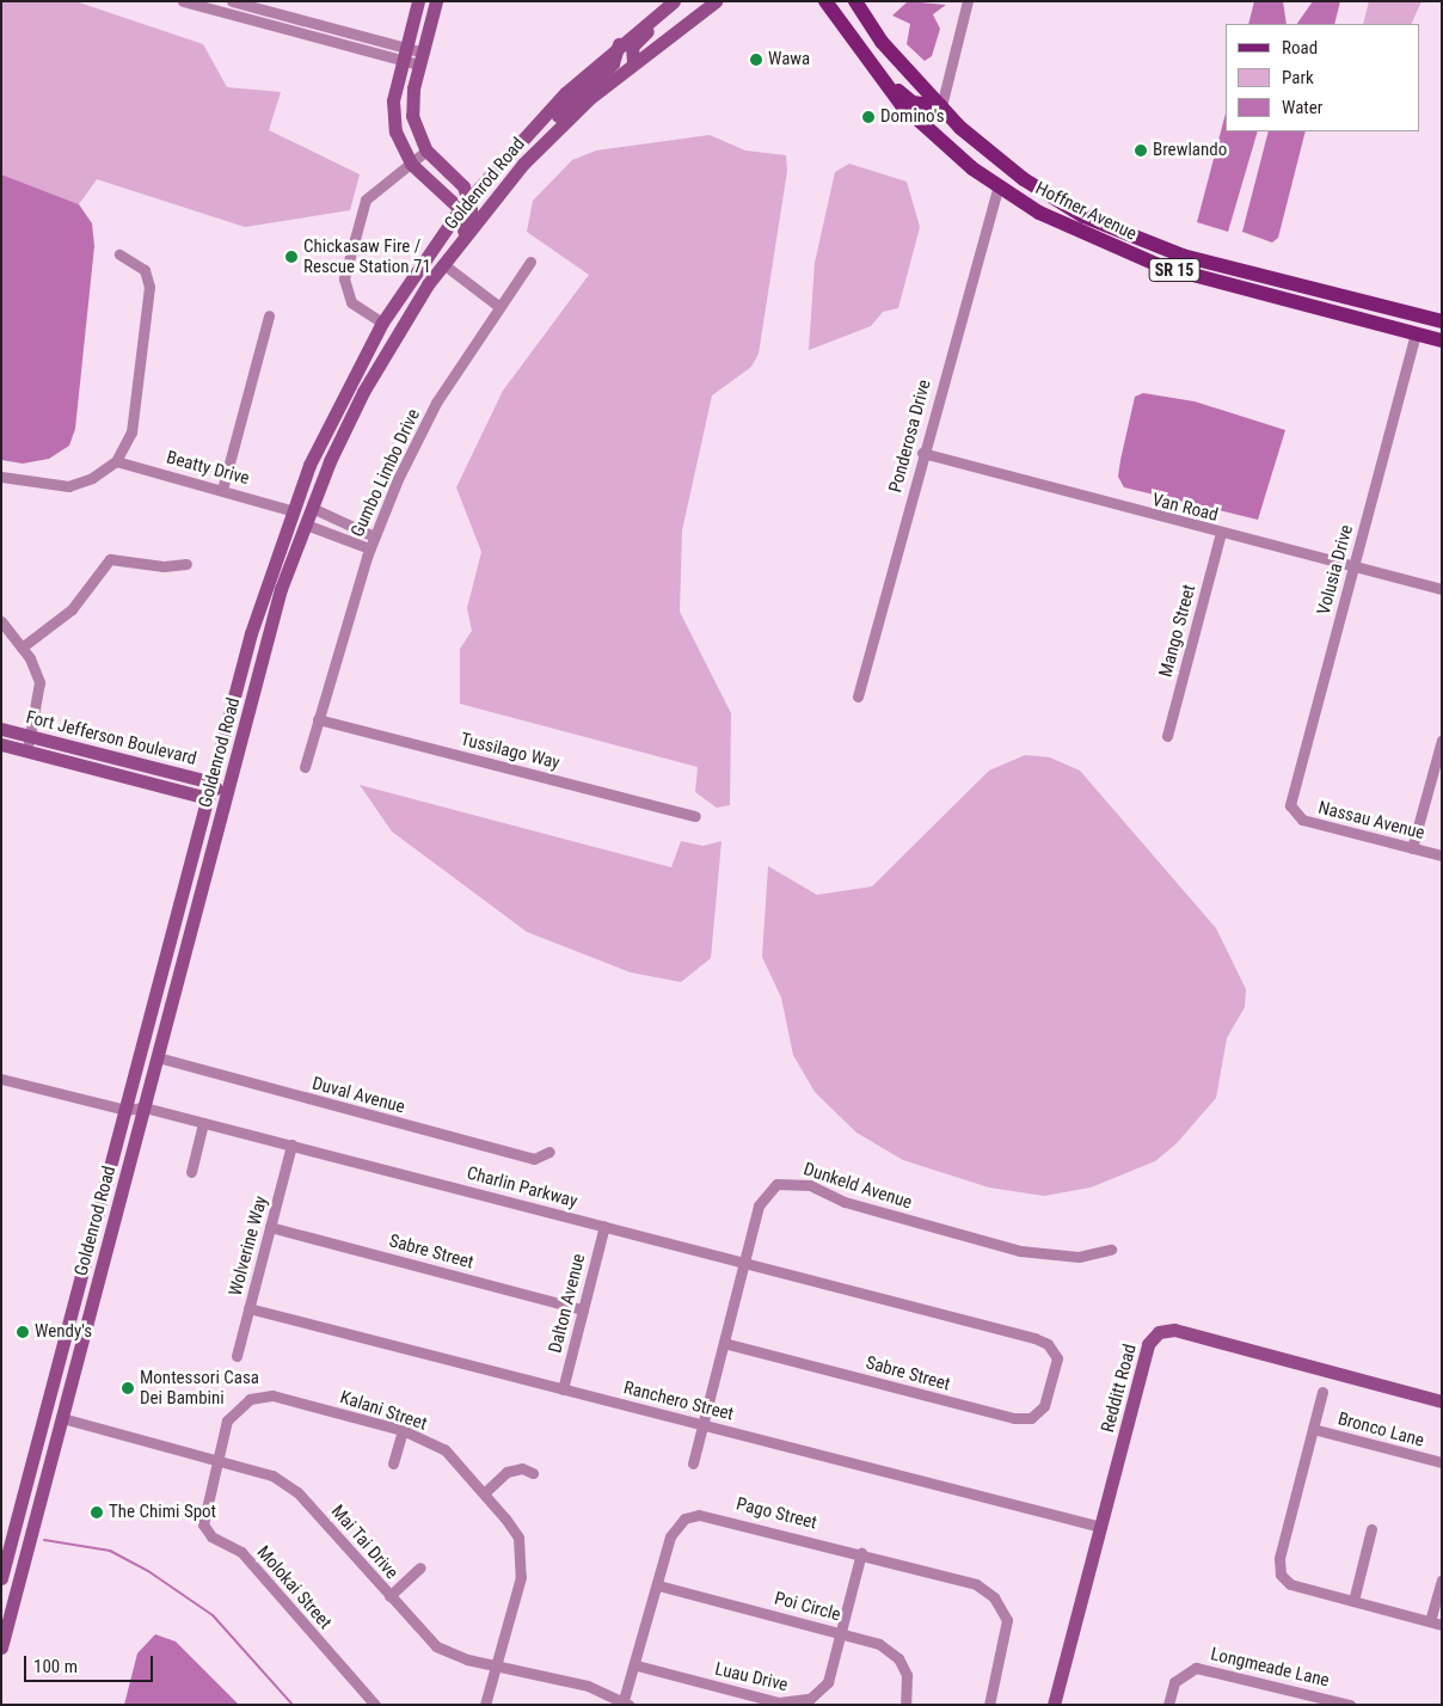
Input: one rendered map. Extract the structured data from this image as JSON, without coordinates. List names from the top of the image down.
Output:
{
  "streets": {
    "main road": [
      "Goldenrod Road",
      "Hoffner Avenue",
      "SR 15",
      "Fort Jefferson Boulevard",
      "Redditt Road"
    ],
    "street": [
      "Ponderosa Drive",
      "Beatty Drive",
      "Gumbo Limbo Drive",
      "Van Road",
      "Volusia Drive",
      "Mango Street",
      "Tussilago Way",
      "Nassau Avenue",
      "Duval Avenue",
      "Dunkeld Avenue",
      "Charlin Parkway",
      "Wolverine Way",
      "Sabre Street",
      "Dalton Avenue",
      "Ranchero Street",
      "Kalani Street",
      "Bronco Lane",
      "Pago Street",
      "Mai Tai Drive",
      "Molokai Street",
      "Poi Circle",
      "Longmeade Lane",
      "Luau Drive"
    ]
  },
  "crossings": [
    ["Goldenrod Road", "Beatty Drive"],
    ["Goldenrod Road", "Fort Jefferson Boulevard"],
    ["Goldenrod Road", "Duval Avenue"],
    ["Goldenrod Road", "Charlin Parkway"],
    ["Goldenrod Road", "Mai Tai Drive"],
    ["Hoffner Avenue", "Ponderosa Drive"],
    ["Hoffner Avenue", "Volusia Drive"],
    ["Ponderosa Drive", "Van Road"],
    ["Gumbo Limbo Drive", "Tussilago Way"],
    ["Van Road", "Volusia Drive"],
    ["Van Road", "Mango Street"],
    ["Volusia Drive", "Nassau Avenue"],
    ["Dunkeld Avenue", "Charlin Parkway"],
    ["Dunkeld Avenue", "Sabre Street"],
    ["Dunkeld Avenue", "Ranchero Street"],
    ["Charlin Parkway", "Wolverine Way"],
    ["Charlin Parkway", "Sabre Street"],
    ["Charlin Parkway", "Dalton Avenue"],
    ["Wolverine Way", "Sabre Street"],
    ["Wolverine Way", "Ranchero Street"],
    ["Sabre Street", "Dalton Avenue"],
    ["Dalton Avenue", "Ranchero Street"],
    ["Redditt Road", "Ranchero Street"],
    ["Kalani Street", "Mai Tai Drive"],
    ["Kalani Street", "Molokai Street"],
    ["Pago Street", "Mai Tai Drive"],
    ["Pago Street", "Poi Circle"],
    ["Pago Street", "Luau Drive"],
    ["Mai Tai Drive", "Molokai Street"],
    ["Poi Circle", "Luau Drive"]
  ],
  "places": [
    "Wawa",
    "Domino's",
    "Brewlando",
    "Chickasaw Fire / Rescue Station 71",
    "Wendy's",
    "Montessori Casa Dei Bambini",
    "The Chimi Spot"
  ],
  "legend": ["Road", "Park", "Water"],
  "scale_bar": "100 m"
}
